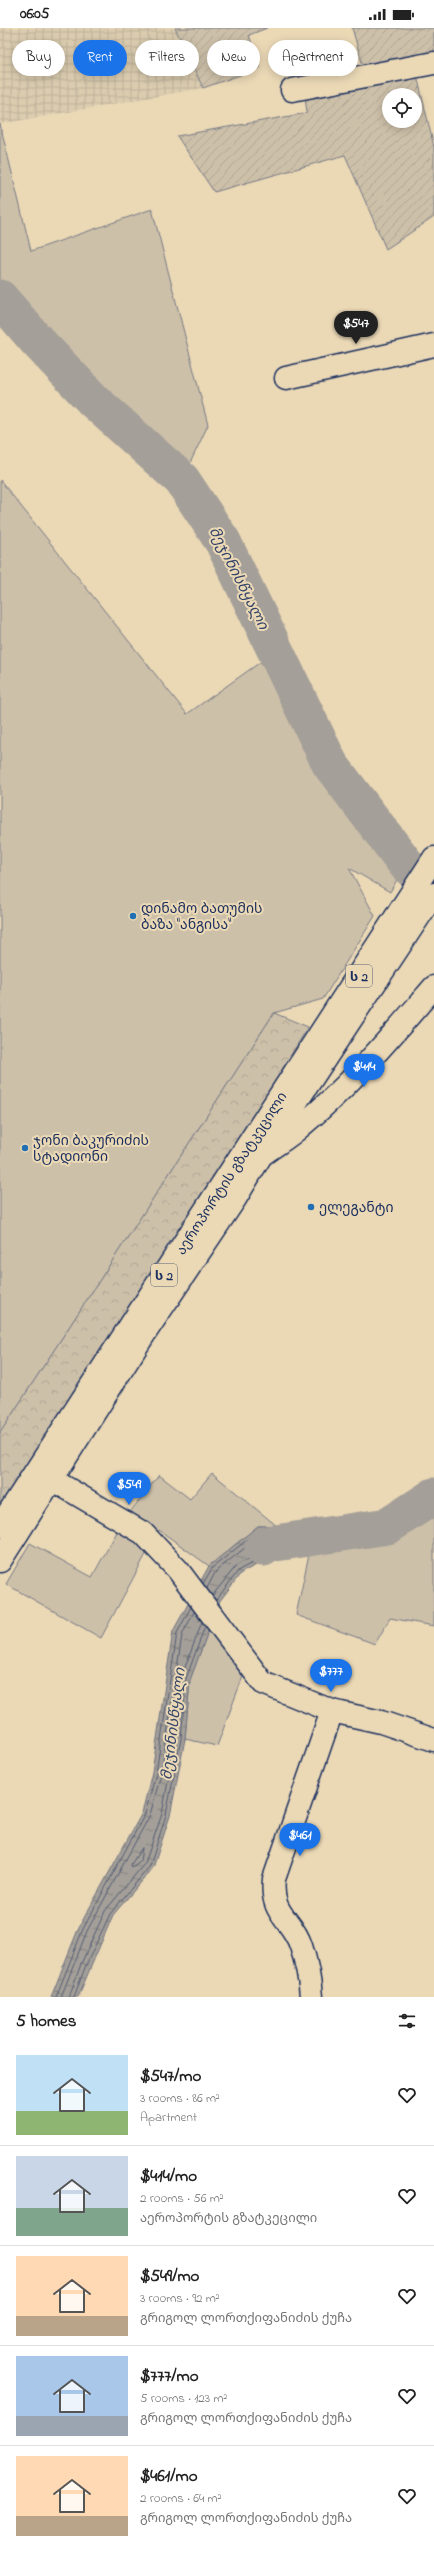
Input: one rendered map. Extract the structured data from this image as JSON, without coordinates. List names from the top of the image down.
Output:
{
  "streets": {
    "main road": ["ს 2", "აეროპორტის გზატკეცილი"]
  },
  "water": ["მეჯინისწყალი"],
  "places": ["დინამო ბათუმის ბაზა \"ანგისა\"", "ჯონი ბაკურიძის სტადიონი", "ელეგანტი"],
  "page": {
    "status": "06:05",
    "chip": [
      "Buy",
      "Rent",
      "Filters",
      "New",
      "Apartment"
    ],
    "price": [
      "$547",
      "$414",
      "$549",
      "$777",
      "$461"
    ],
    "heading": "5 homes",
    "list": [
      {
        "name": "$547/mo",
        "note": "3 rooms · 86 m² · Apartment"
      },
      {
        "name": "$414/mo",
        "note": "2 rooms · 56 m² · აეროპორტის გზატკეცილი"
      },
      {
        "name": "$549/mo",
        "note": "3 rooms · 92 m² · გრიგოლ ლორთქიფანიძის ქუჩა"
      },
      {
        "name": "$777/mo",
        "note": "5 rooms · 123 m² · გრიგოლ ლორთქიფანიძის ქუჩა"
      },
      {
        "name": "$461/mo",
        "note": "2 rooms · 64 m² · გრიგოლ ლორთქიფანიძის ქუჩა"
      }
    ]
  }
}
